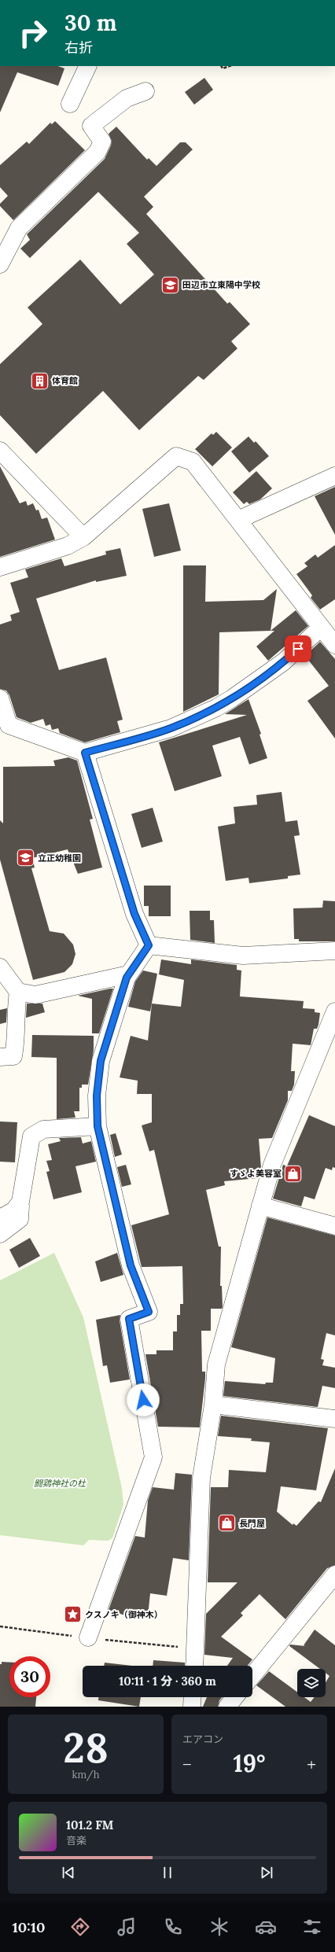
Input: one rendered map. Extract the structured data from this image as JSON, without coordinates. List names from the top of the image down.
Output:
{
  "parks": ["闘鶏神社の杜"],
  "places": {
    "school or university": ["田辺市立東陽中学校", "立正幼稚園"],
    "building": ["体育館"],
    "shop": ["すゞよ美容室", "長門屋"],
    "place": ["クスノキ（御神木）"]
  },
  "page": {
    "turn": ["30 m", "右折"],
    "limit": "30",
    "trip": "10:11 · 1 分 · 360 m",
    "tile": [
      ["28", "km/h"],
      "エアコン"
    ],
    "heat": ["−", "19°", "+"],
    "song": ["101.2 FM", "音楽"],
    "tabs": "10:10"
  }
}
